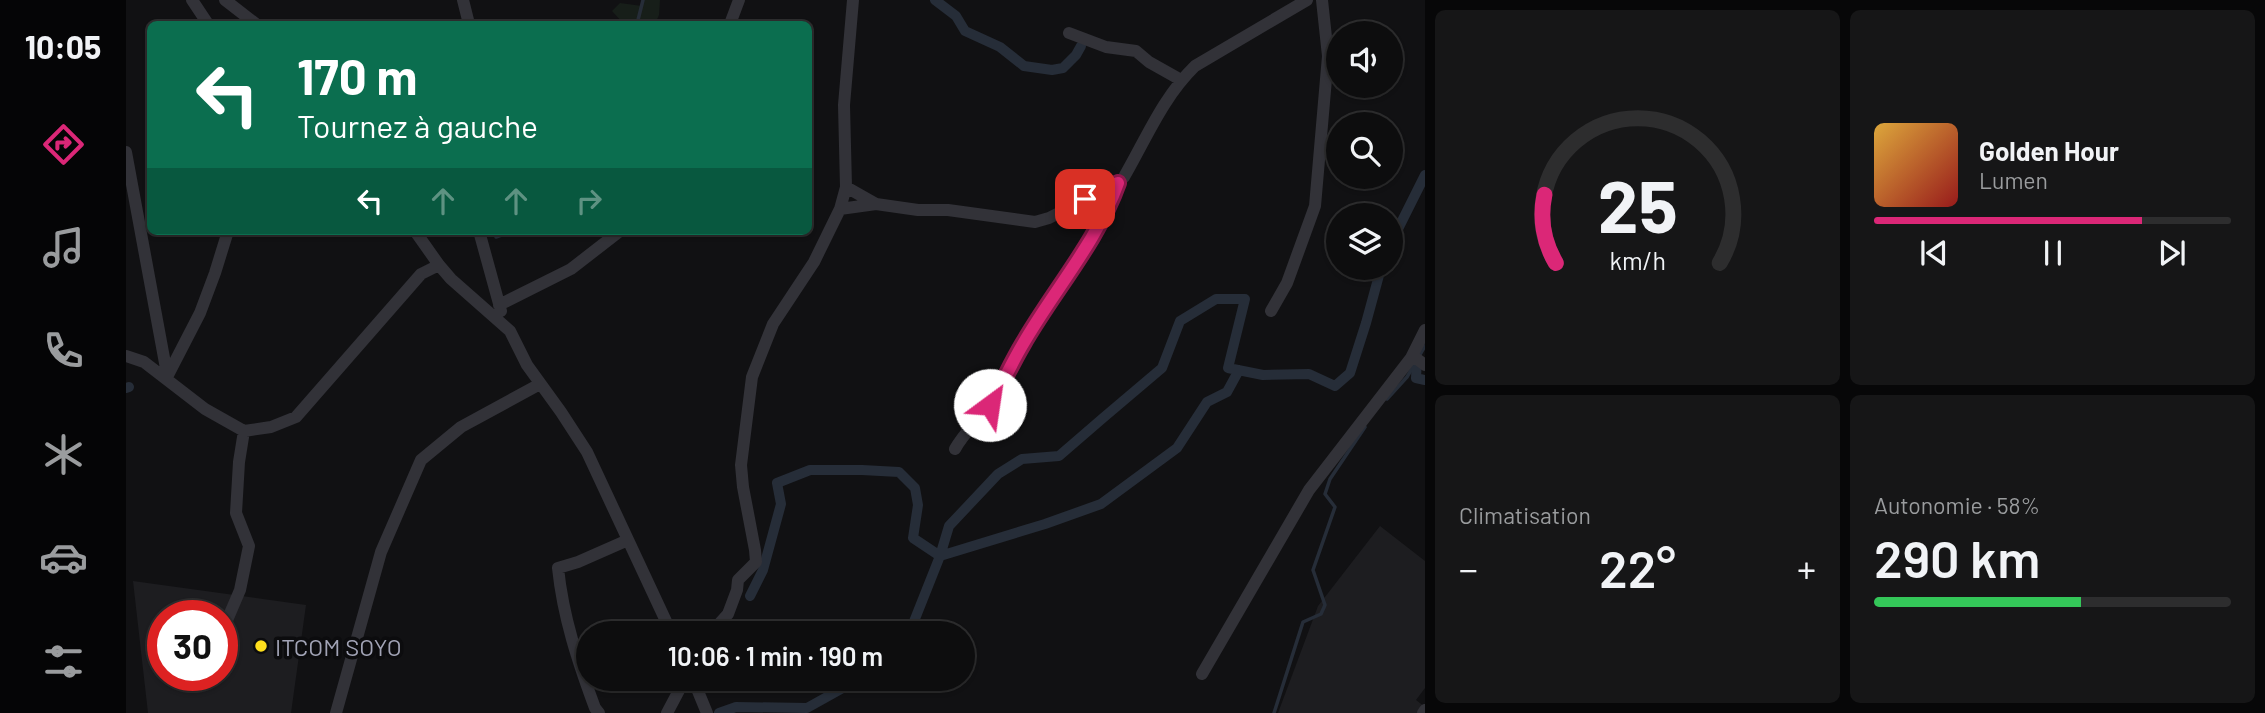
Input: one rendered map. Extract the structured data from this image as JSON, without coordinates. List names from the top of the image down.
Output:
{
  "places": ["ITCOM SOYO"],
  "page": {
    "tabs": "10:05",
    "turn": ["170 m", "Tournez à gauche"],
    "song": ["Golden Hour", "Lumen"],
    "tile": [
      "Climatisation",
      ["Autonomie · 58%", "290 km"]
    ],
    "heat": ["−", "22°", "+"],
    "limit": "30",
    "trip": "10:06 · 1 min · 190 m",
    "gauge": ["25", "km/h"]
  }
}
